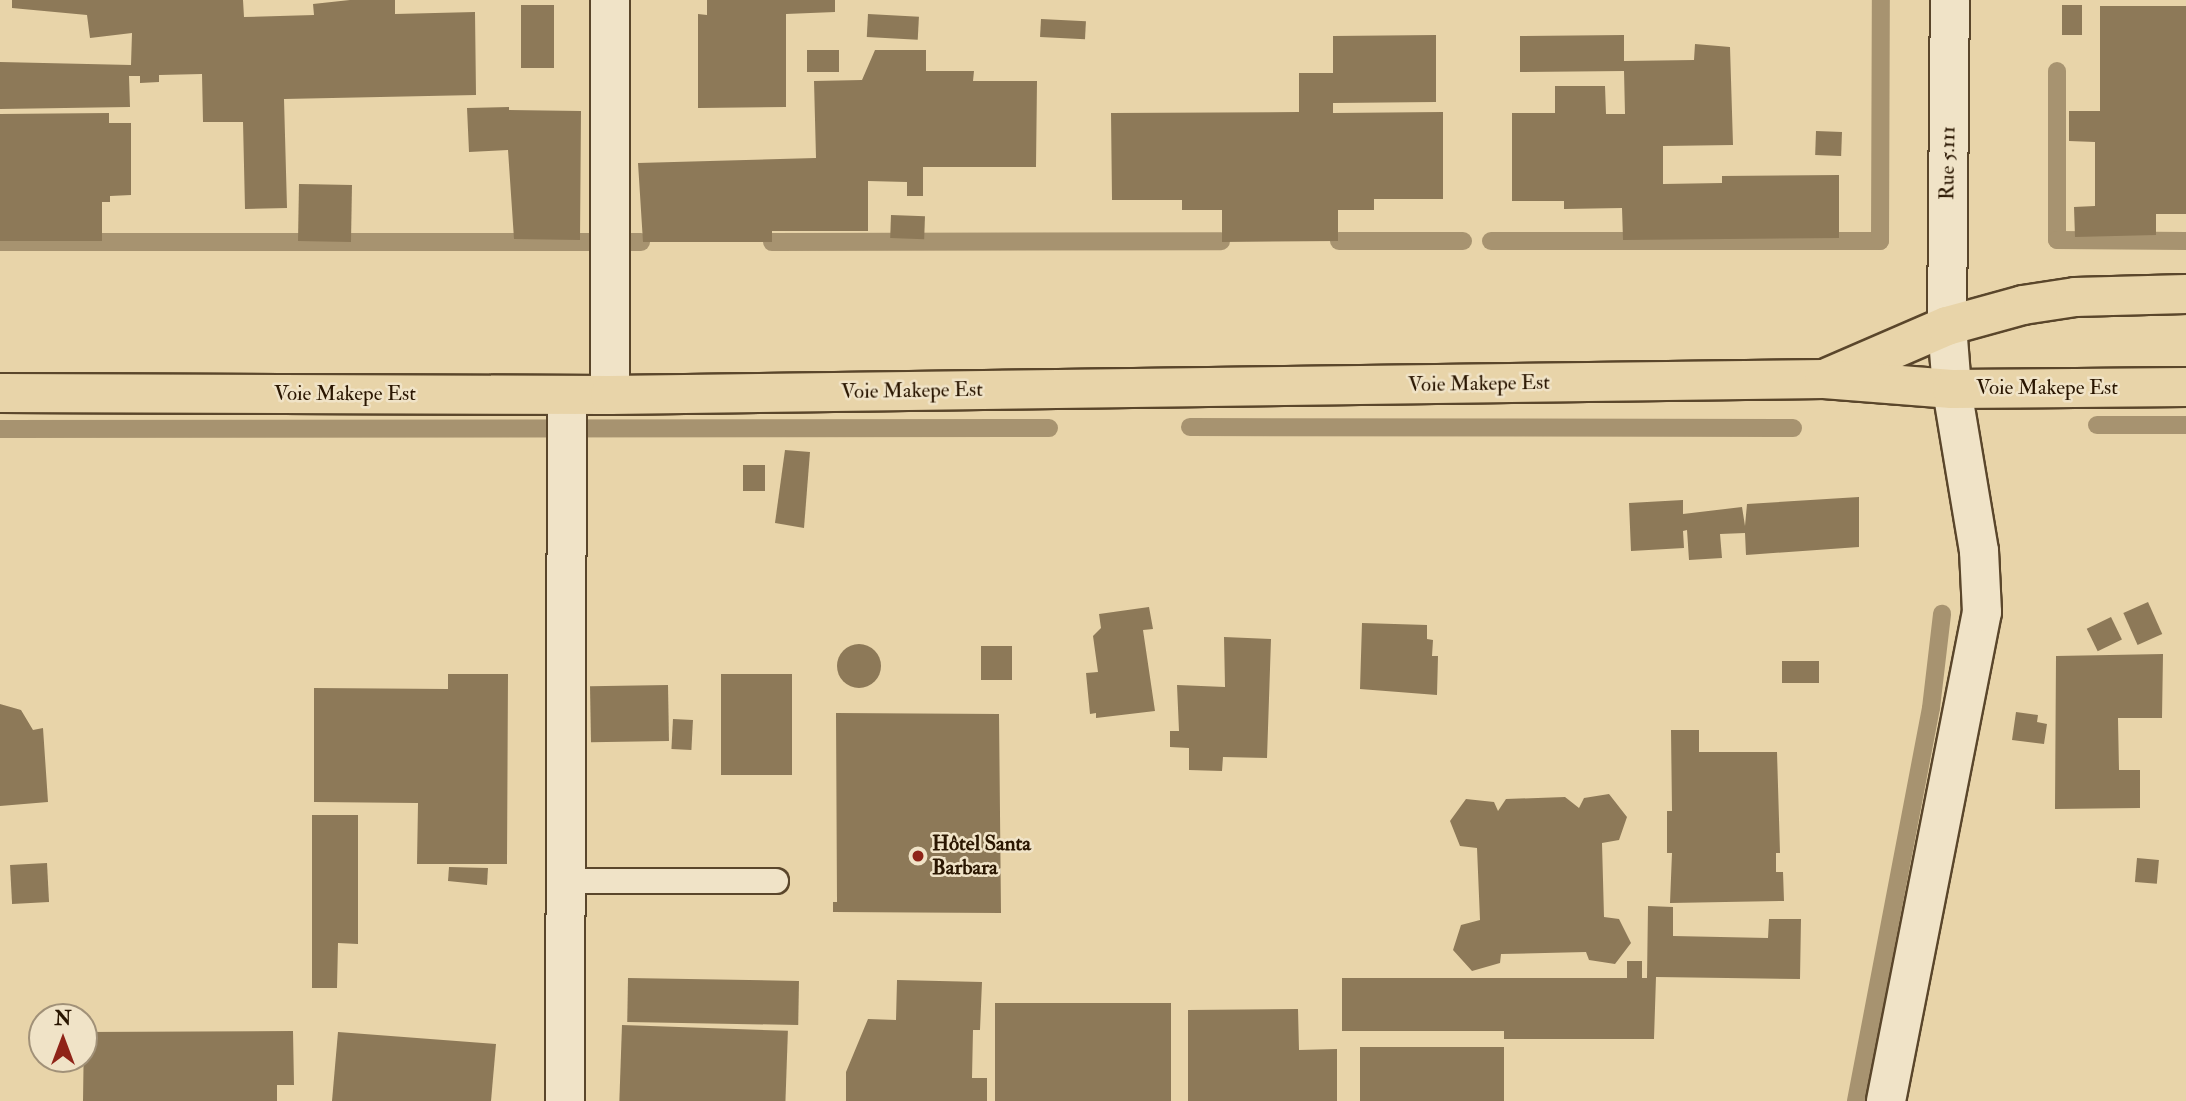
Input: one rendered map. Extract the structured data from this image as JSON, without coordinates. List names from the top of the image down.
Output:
{
  "streets": {
    "main road": ["Voie Makepe Est"],
    "street": ["Rue 5.111"]
  },
  "crossings": [
    ["Rue 5.111", "Voie Makepe Est"]
  ],
  "places": ["Hôtel Santa Barbara"],
  "north": "top"
}
